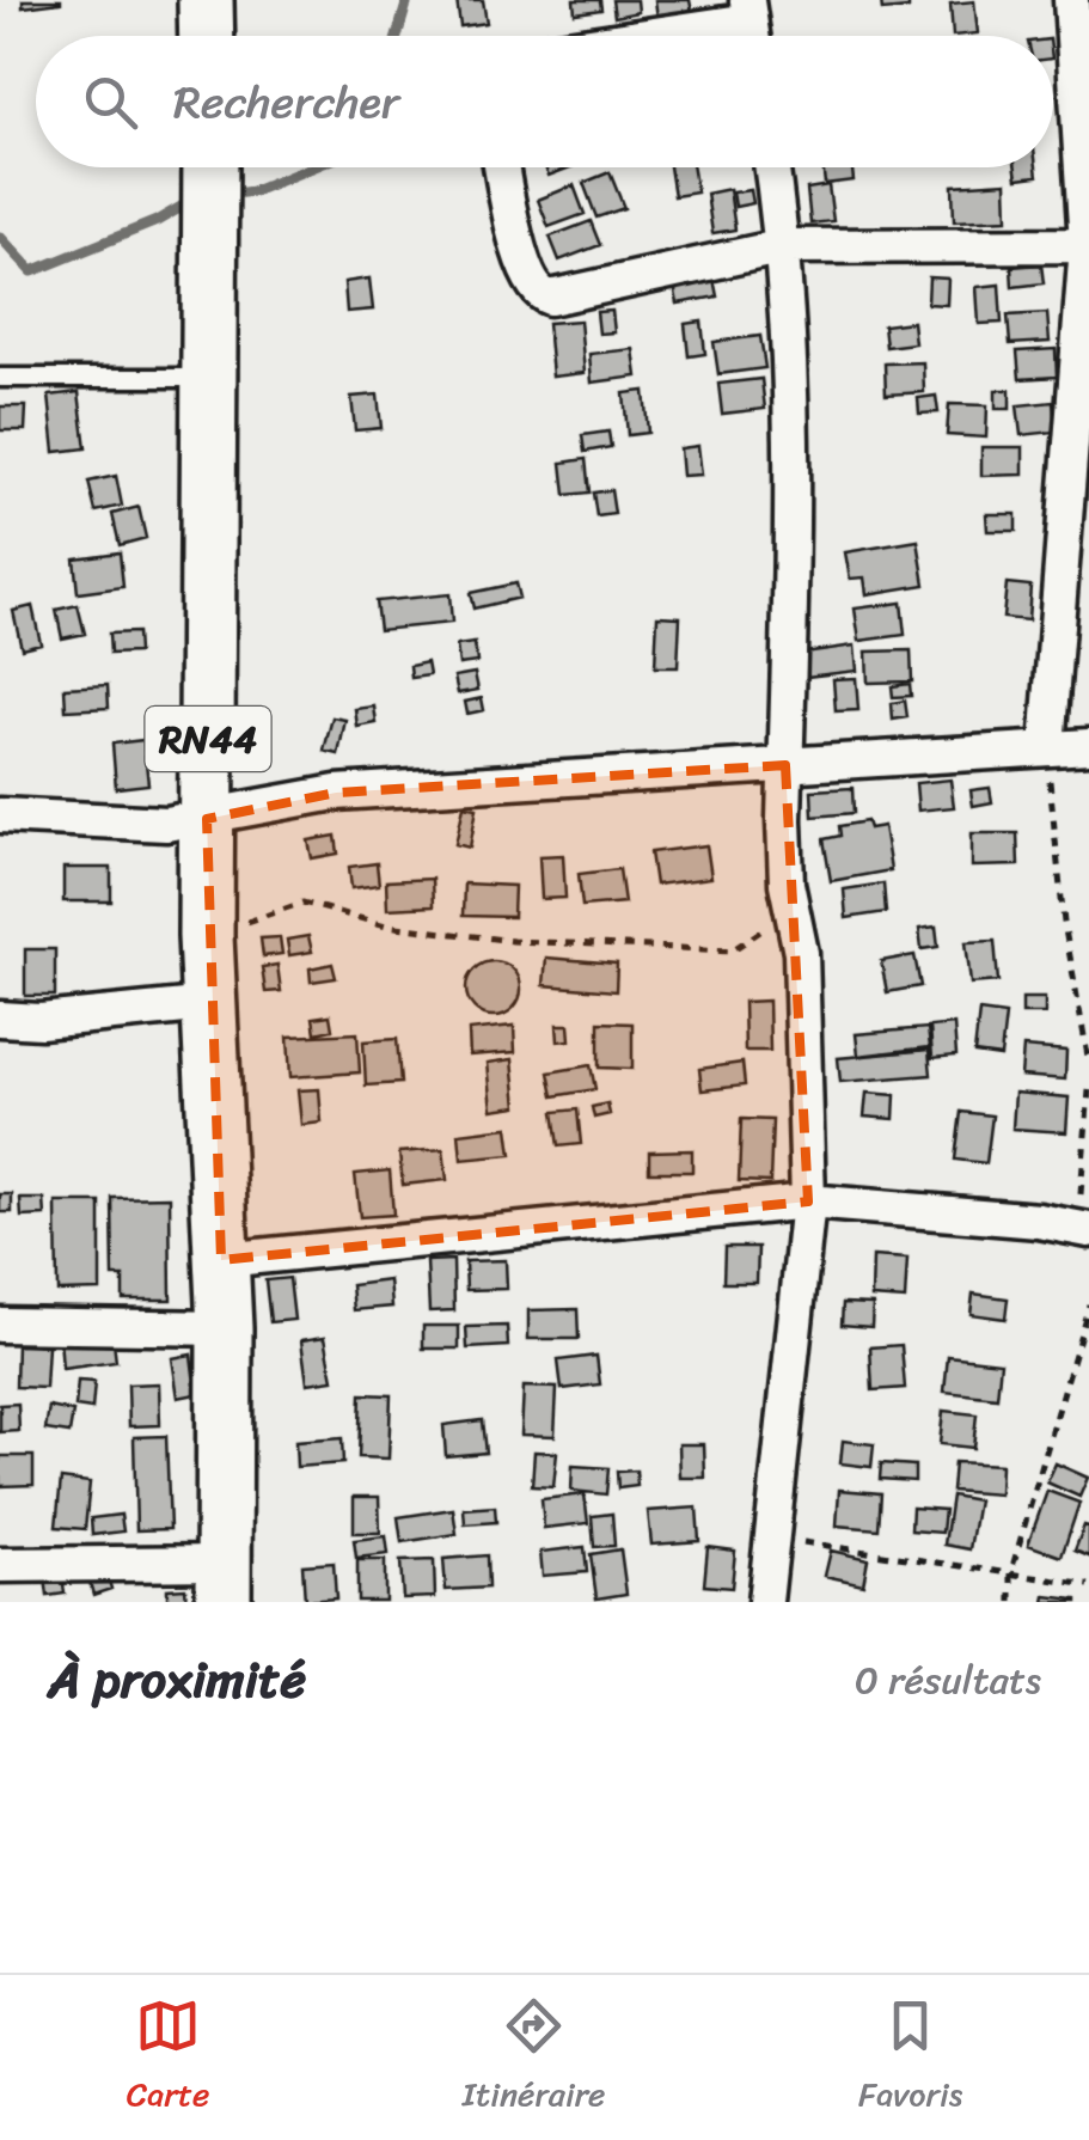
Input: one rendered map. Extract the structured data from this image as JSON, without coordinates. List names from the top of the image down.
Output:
{
  "streets": {
    "main road": ["RN44"]
  },
  "page": {
    "search": "Rechercher",
    "heading": ["À proximité", "0 résultats"],
    "nav": ["Carte", "Itinéraire", "Favoris"]
  }
}
